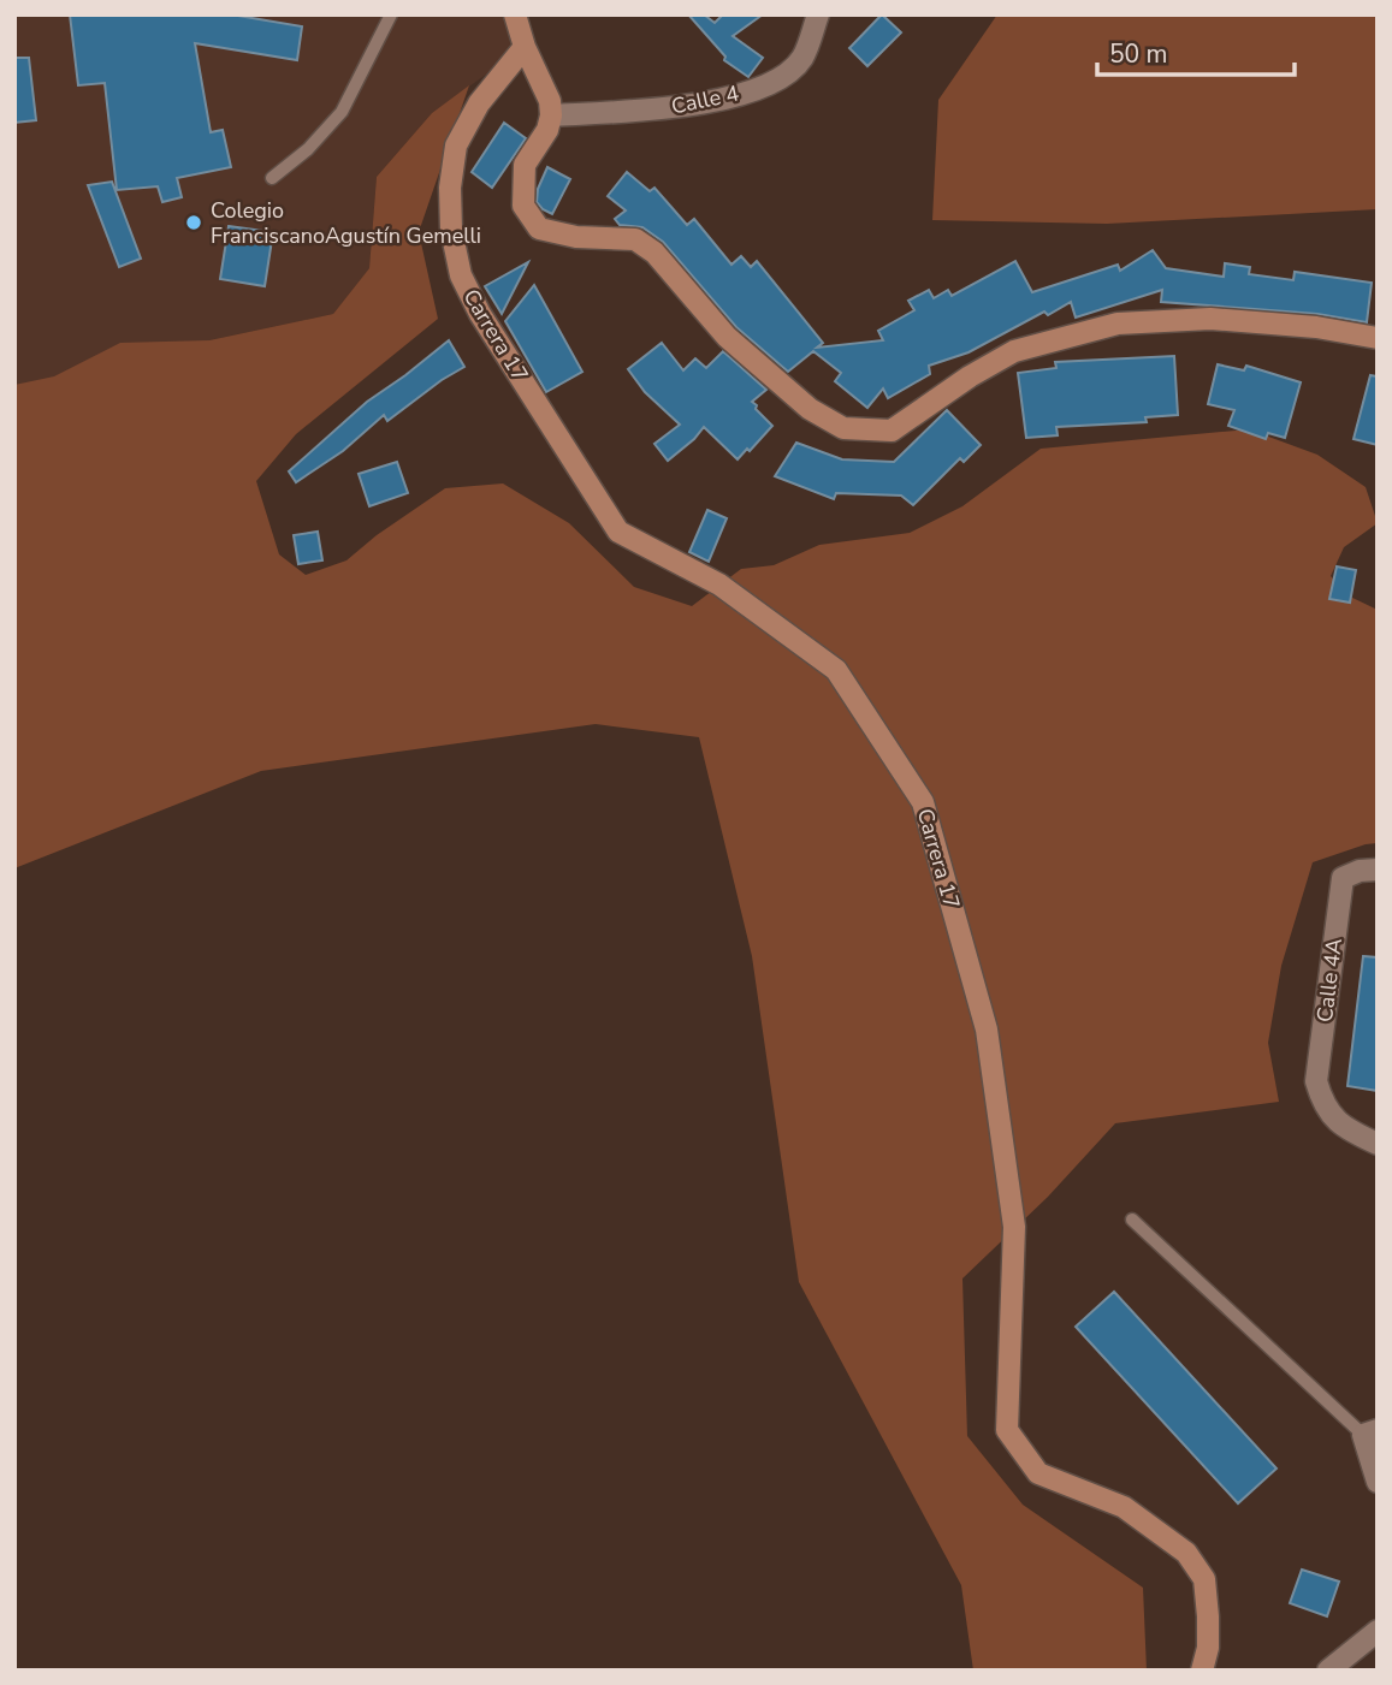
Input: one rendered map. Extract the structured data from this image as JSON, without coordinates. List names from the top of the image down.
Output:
{
  "streets": {
    "street": ["Calle 4", "Carrera 17", "Calle 4A"]
  },
  "places": ["Colegio FranciscanoAgustín Gemelli"],
  "scale_bar": "50 m"
}
